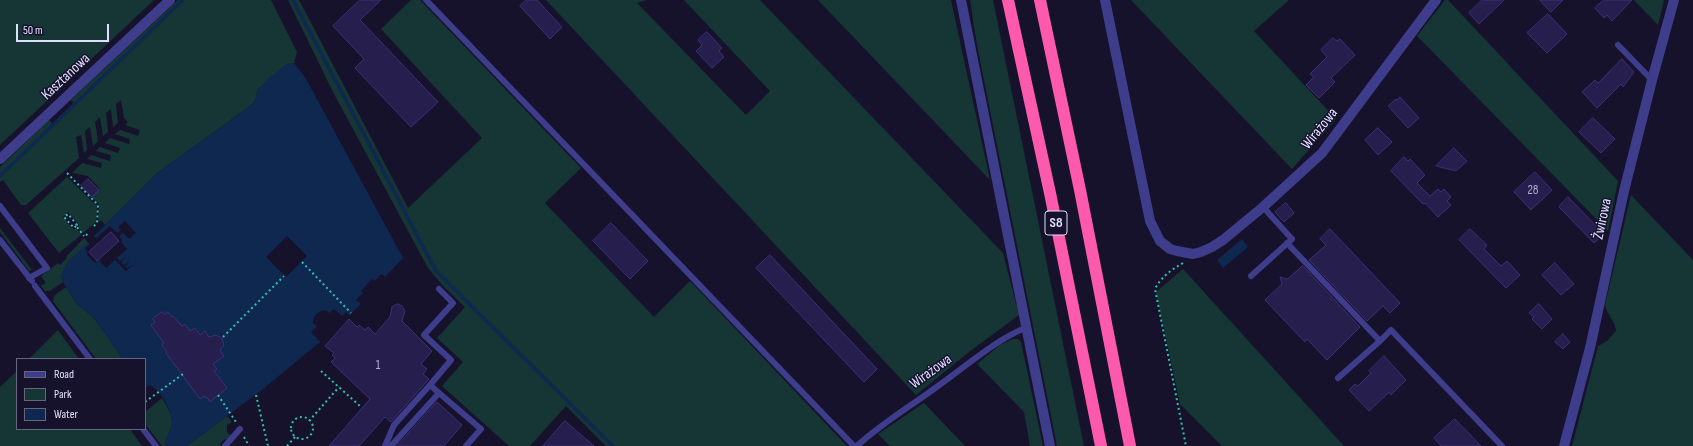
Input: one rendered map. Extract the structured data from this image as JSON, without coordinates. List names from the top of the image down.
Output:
{
  "streets": {
    "highway": ["S8"],
    "street": ["Kasztanowa", "Wirażowa", "Żwirowa"]
  },
  "house_numbers": ["28", "1"],
  "legend": ["Road", "Park", "Water"],
  "scale_bar": "50 m"
}
